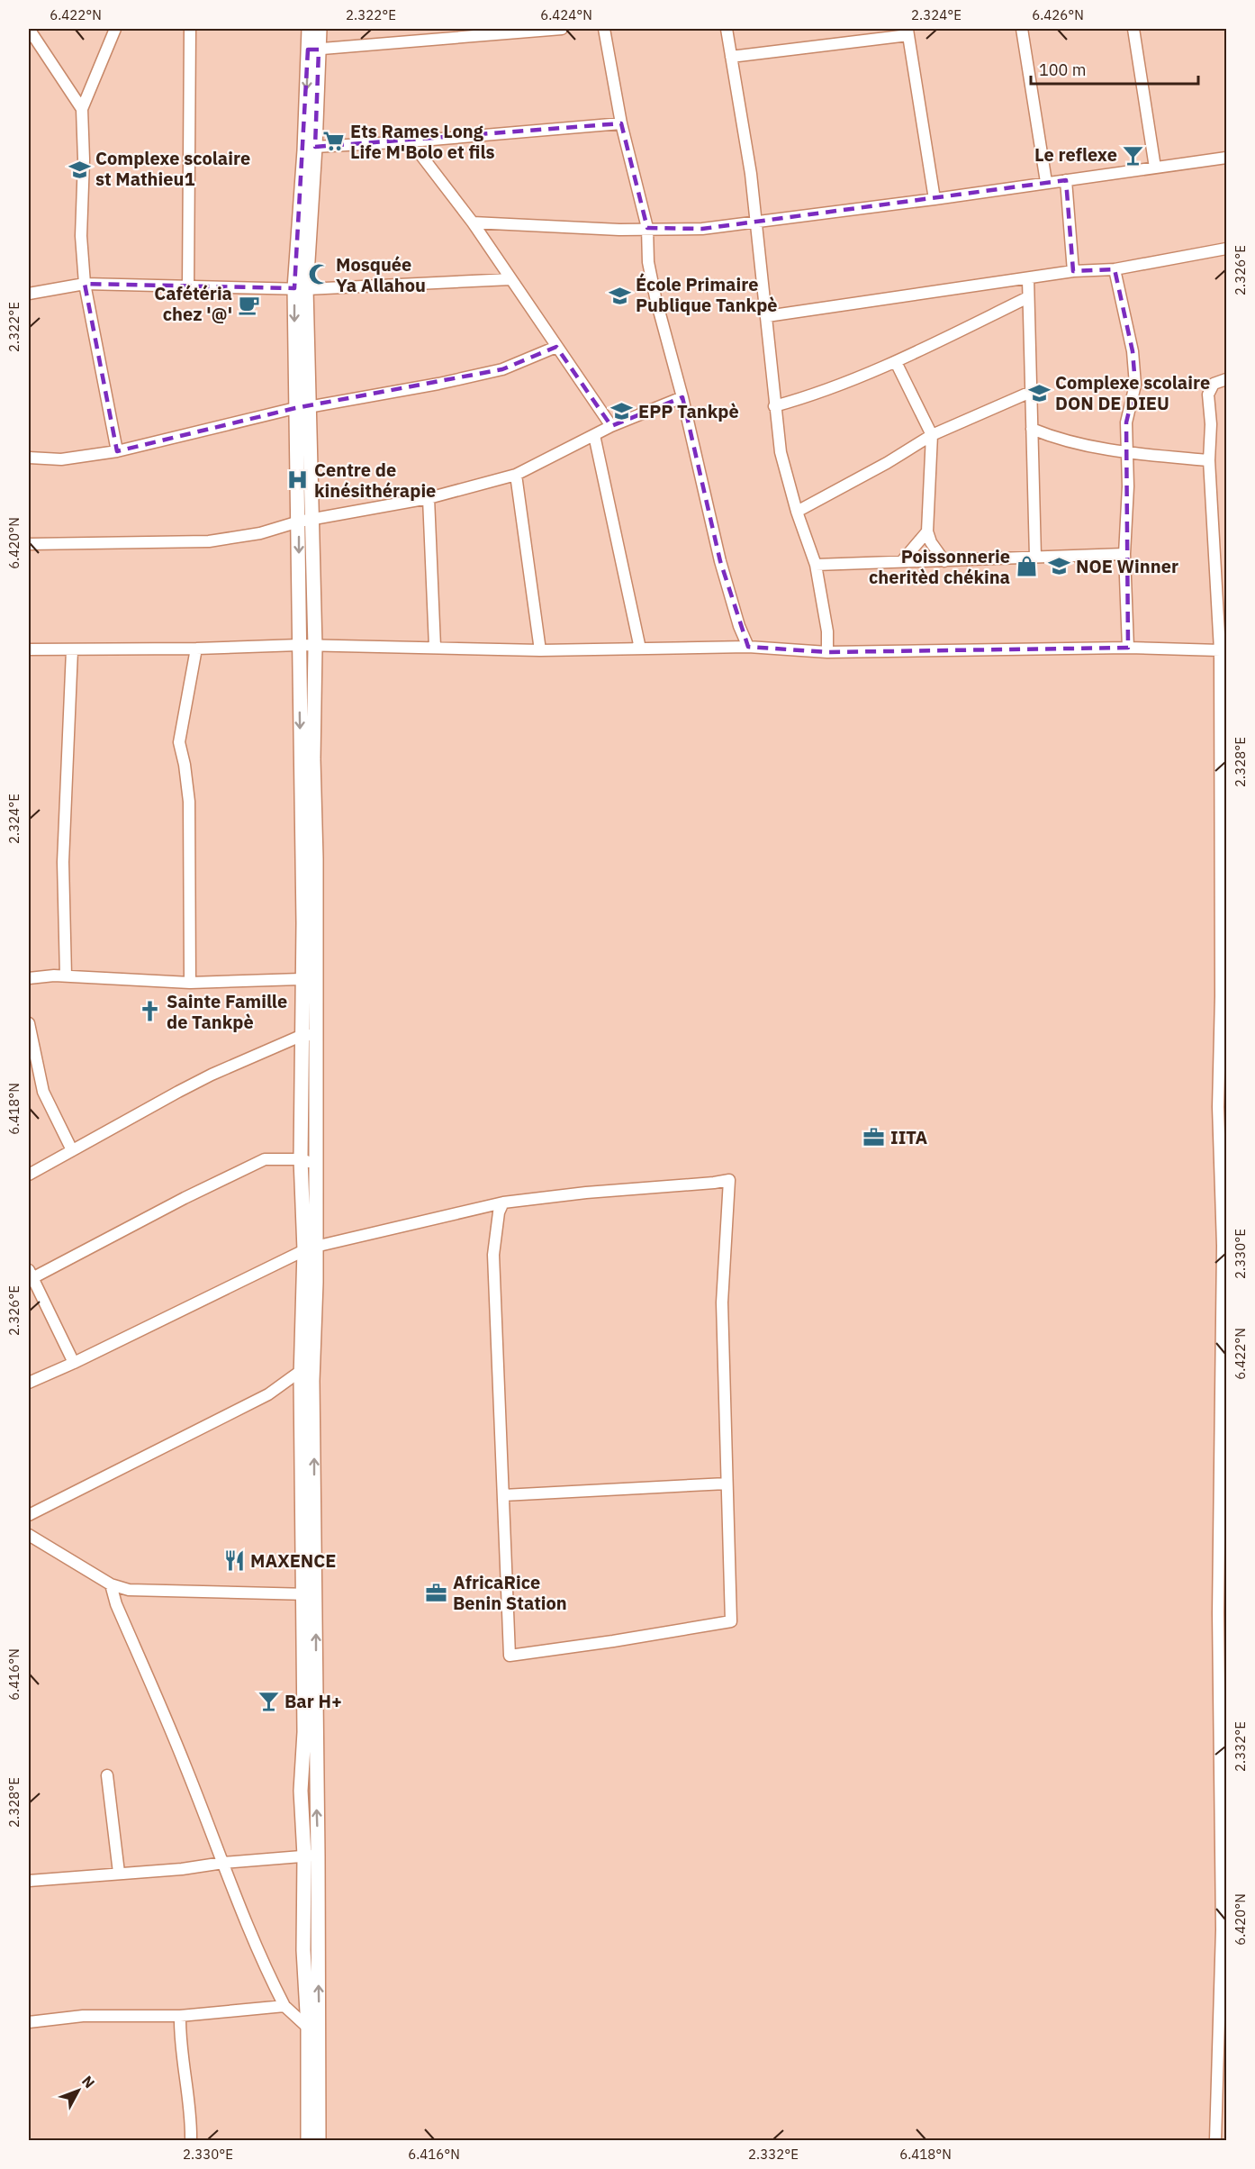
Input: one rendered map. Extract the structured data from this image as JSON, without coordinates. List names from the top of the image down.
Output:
{
  "places": {
    "supermarket": ["Ets Rames Long Life M'Bolo et fils"],
    "bar": ["Le reflexe", "Bar H+"],
    "school or university": [
      "Complexe scolaire st Mathieu1",
      "École Primaire Publique Tankpè",
      "Complexe scolaire DON DE DIEU",
      "EPP Tankpè",
      "NOE Winner"
    ],
    "mosque": ["Mosquée Ya Allahou"],
    "cafe": ["Cafétéria chez '@'"],
    "hospital": ["Centre de kinésithérapie"],
    "shop": ["Poissonnerie cheritèd chékina"],
    "church": ["Sainte Famille de Tankpè"],
    "office": ["IITA", "AfricaRice Benin Station"],
    "restaurant": ["MAXENCE"]
  },
  "scale_bar": "100 m",
  "north": "top right",
  "coordinates": [
    "6.422°N",
    "2.322°E",
    "6.424°N",
    "2.324°E",
    "6.426°N",
    "2.326°E",
    "6.420°N",
    "2.328°E",
    "6.418°N",
    "2.330°E",
    "6.416°N",
    "2.332°E"
  ]
}
